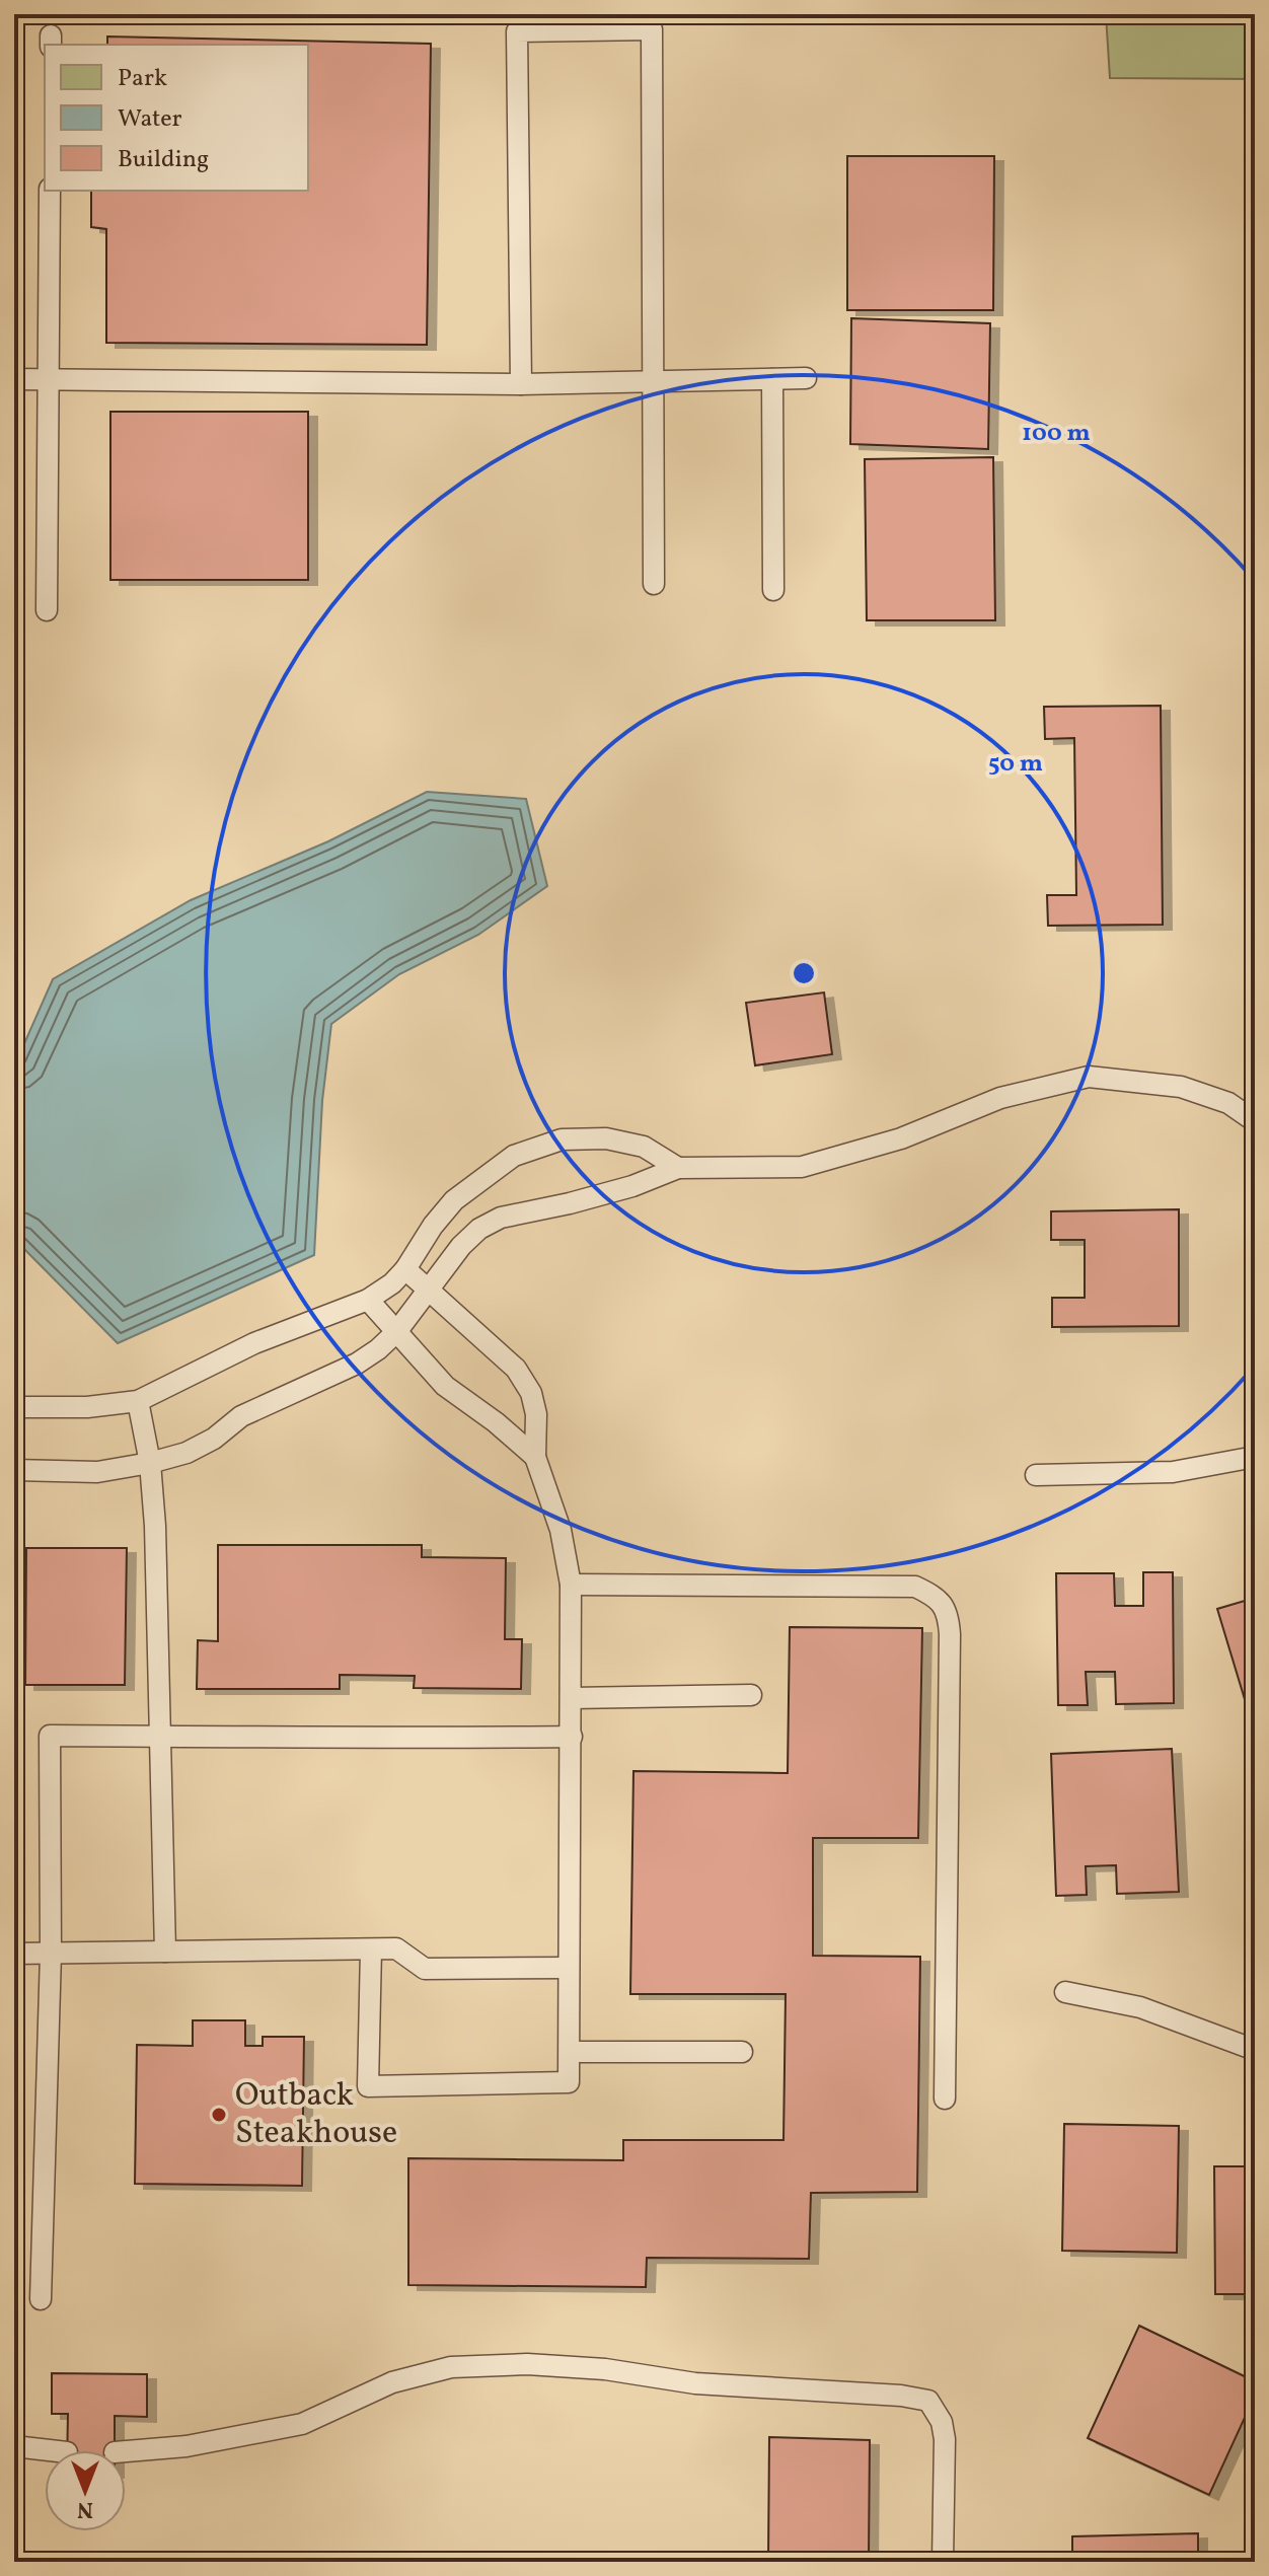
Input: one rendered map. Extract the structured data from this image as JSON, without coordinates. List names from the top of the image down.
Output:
{
  "places": ["Outback Steakhouse"],
  "legend": ["Park", "Water", "Building"],
  "north": "bottom",
  "rings": ["100 m", "50 m"]
}
